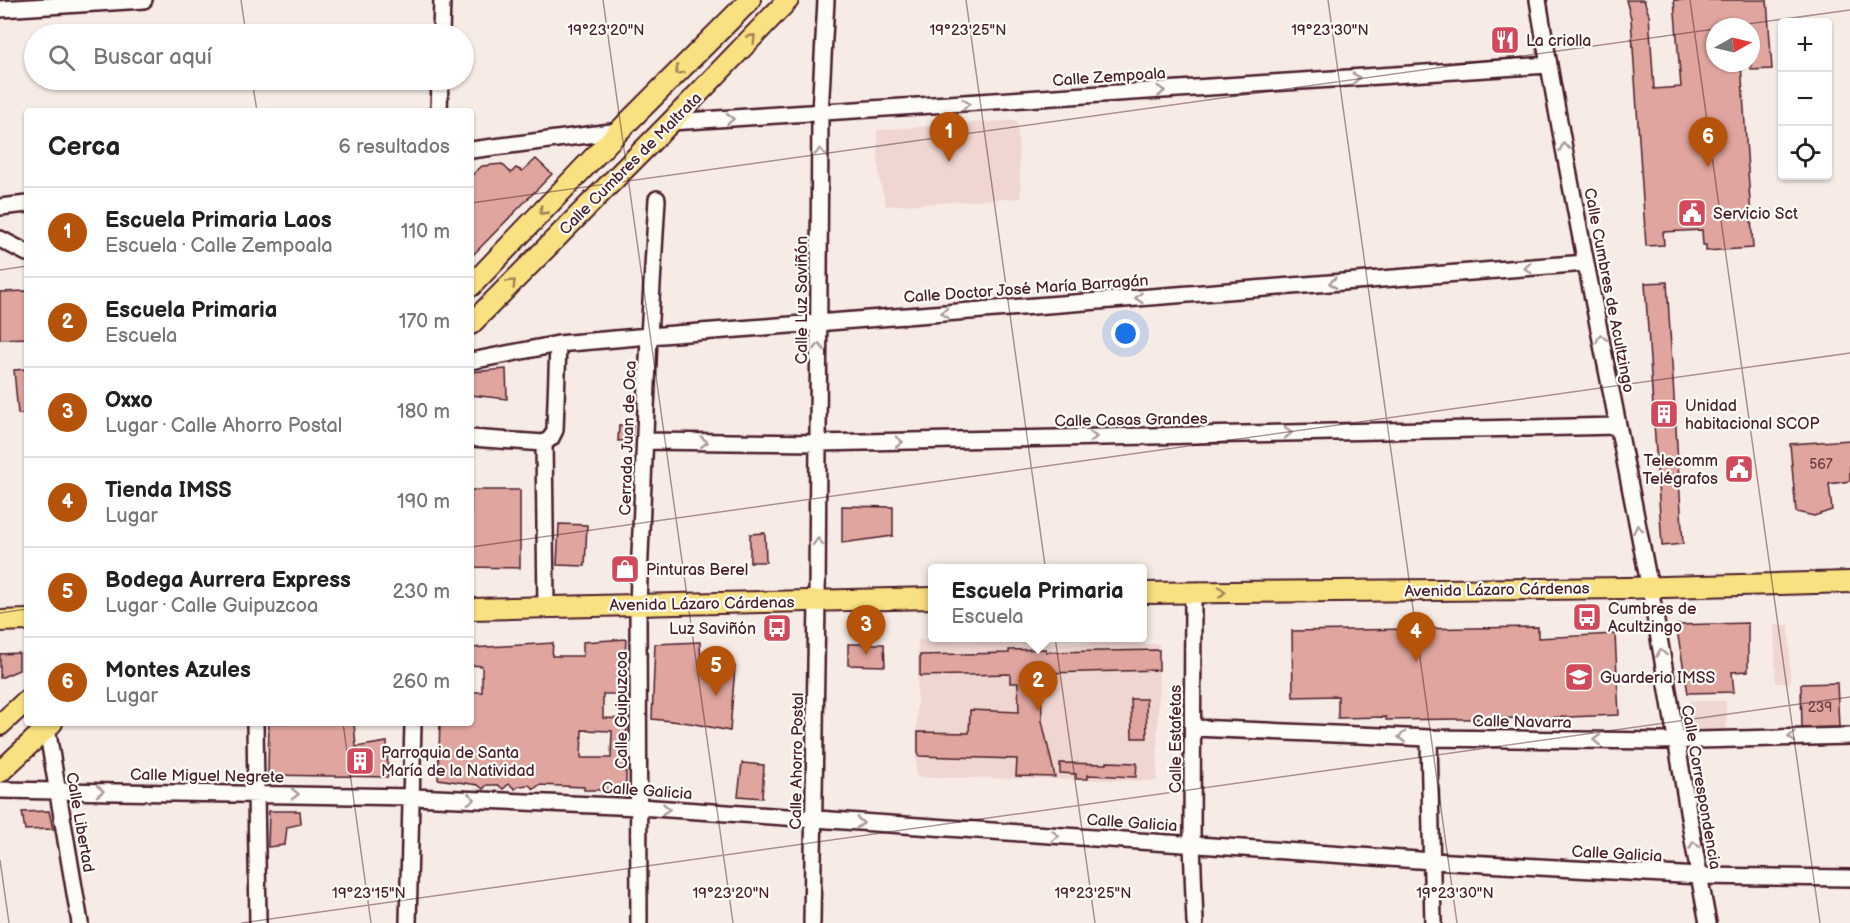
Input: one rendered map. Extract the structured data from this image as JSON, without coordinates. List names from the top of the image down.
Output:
{
  "streets": {
    "main road": ["Calle Cumbres de Maltrata", "Avenida Lázaro Cárdenas"],
    "street": [
      "Calle Zempoala",
      "Calle Doctor José María Barragán",
      "Calle Cumbres de Acultzingo",
      "Calle Luz Saviñón",
      "Calle Casas Grandes",
      "Cerrada Juan de Oca",
      "Calle Guipuzcoa",
      "Calle Navarra",
      "Calle Estafetas",
      "Calle Ahorro Postal",
      "Calle Miguel Negrete",
      "Calle Correspondencia",
      "Calle Galicia",
      "Calle Libertad"
    ]
  },
  "crossings": [
    ["Calle Zempoala", "Calle Cumbres de Maltrata"],
    ["Calle Zempoala", "Calle Cumbres de Acultzingo"],
    ["Calle Zempoala", "Calle Luz Saviñón"],
    ["Calle Doctor José María Barragán", "Calle Cumbres de Acultzingo"],
    ["Calle Doctor José María Barragán", "Calle Luz Saviñón"],
    ["Calle Doctor José María Barragán", "Cerrada Juan de Oca"],
    ["Calle Cumbres de Acultzingo", "Calle Casas Grandes"],
    ["Calle Cumbres de Acultzingo", "Avenida Lázaro Cárdenas"],
    ["Calle Cumbres de Acultzingo", "Calle Correspondencia"],
    ["Calle Luz Saviñón", "Calle Casas Grandes"],
    ["Calle Luz Saviñón", "Avenida Lázaro Cárdenas"],
    ["Calle Luz Saviñón", "Calle Ahorro Postal"],
    ["Calle Casas Grandes", "Cerrada Juan de Oca"],
    ["Cerrada Juan de Oca", "Avenida Lázaro Cárdenas"],
    ["Cerrada Juan de Oca", "Calle Guipuzcoa"],
    ["Avenida Lázaro Cárdenas", "Calle Guipuzcoa"],
    ["Avenida Lázaro Cárdenas", "Calle Estafetas"],
    ["Avenida Lázaro Cárdenas", "Calle Ahorro Postal"],
    ["Avenida Lázaro Cárdenas", "Calle Correspondencia"],
    ["Calle Guipuzcoa", "Calle Galicia"],
    ["Calle Navarra", "Calle Estafetas"],
    ["Calle Navarra", "Calle Correspondencia"],
    ["Calle Estafetas", "Calle Galicia"],
    ["Calle Ahorro Postal", "Calle Galicia"],
    ["Calle Miguel Negrete", "Calle Galicia"],
    ["Calle Miguel Negrete", "Calle Libertad"],
    ["Calle Correspondencia", "Calle Galicia"]
  ],
  "one_way": [
    "Calle Zempoala",
    "Calle Doctor José María Barragán",
    "Calle Cumbres de Acultzingo",
    "Calle Luz Saviñón",
    "Calle Casas Grandes",
    "Avenida Lázaro Cárdenas",
    "Calle Navarra",
    "Calle Miguel Negrete",
    "Calle Correspondencia",
    "Calle Galicia"
  ],
  "places": {
    "restaurant": ["La criolla"],
    "public building": ["Servicio Sct", "Telecomm Telégrafos"],
    "building": ["Unidad habitacional SCOP", "Parroquia de Santa María de la Natividad"],
    "shop": ["Pinturas Berel"],
    "bus stop": ["Cumbres de Acultzingo", "Luz Saviñón"],
    "school or university": ["Guarderia IMSS"]
  },
  "house_numbers": ["567", "239"],
  "north": "right",
  "page": {
    "map_buttons": ["+", "−"],
    "search": "Buscar aquí",
    "heading": ["Cerca", "6 resultados"],
    "pins": [
      "1",
      "6",
      "3",
      "4",
      "5",
      "2"
    ],
    "list": [
      {
        "mark": "1",
        "name": "Escuela Primaria Laos",
        "note": "Escuela · Calle Zempoala",
        "value": "110 m"
      },
      {
        "mark": "2",
        "name": "Escuela Primaria",
        "note": "Escuela",
        "value": "170 m"
      },
      {
        "mark": "3",
        "name": "Oxxo",
        "note": "Lugar · Calle Ahorro Postal",
        "value": "180 m"
      },
      {
        "mark": "4",
        "name": "Tienda IMSS",
        "note": "Lugar",
        "value": "190 m"
      },
      {
        "mark": "5",
        "name": "Bodega Aurrera Express",
        "note": "Lugar · Calle Guipuzcoa",
        "value": "230 m"
      },
      {
        "mark": "6",
        "name": "Montes Azules",
        "note": "Lugar",
        "value": "260 m"
      }
    ],
    "popup": ["Escuela Primaria", "Escuela"]
  },
  "coordinates": [
    "19°23'20\"N",
    "19°23'25\"N",
    "19°23'30\"N",
    "19°23'15\"N"
  ]
}
